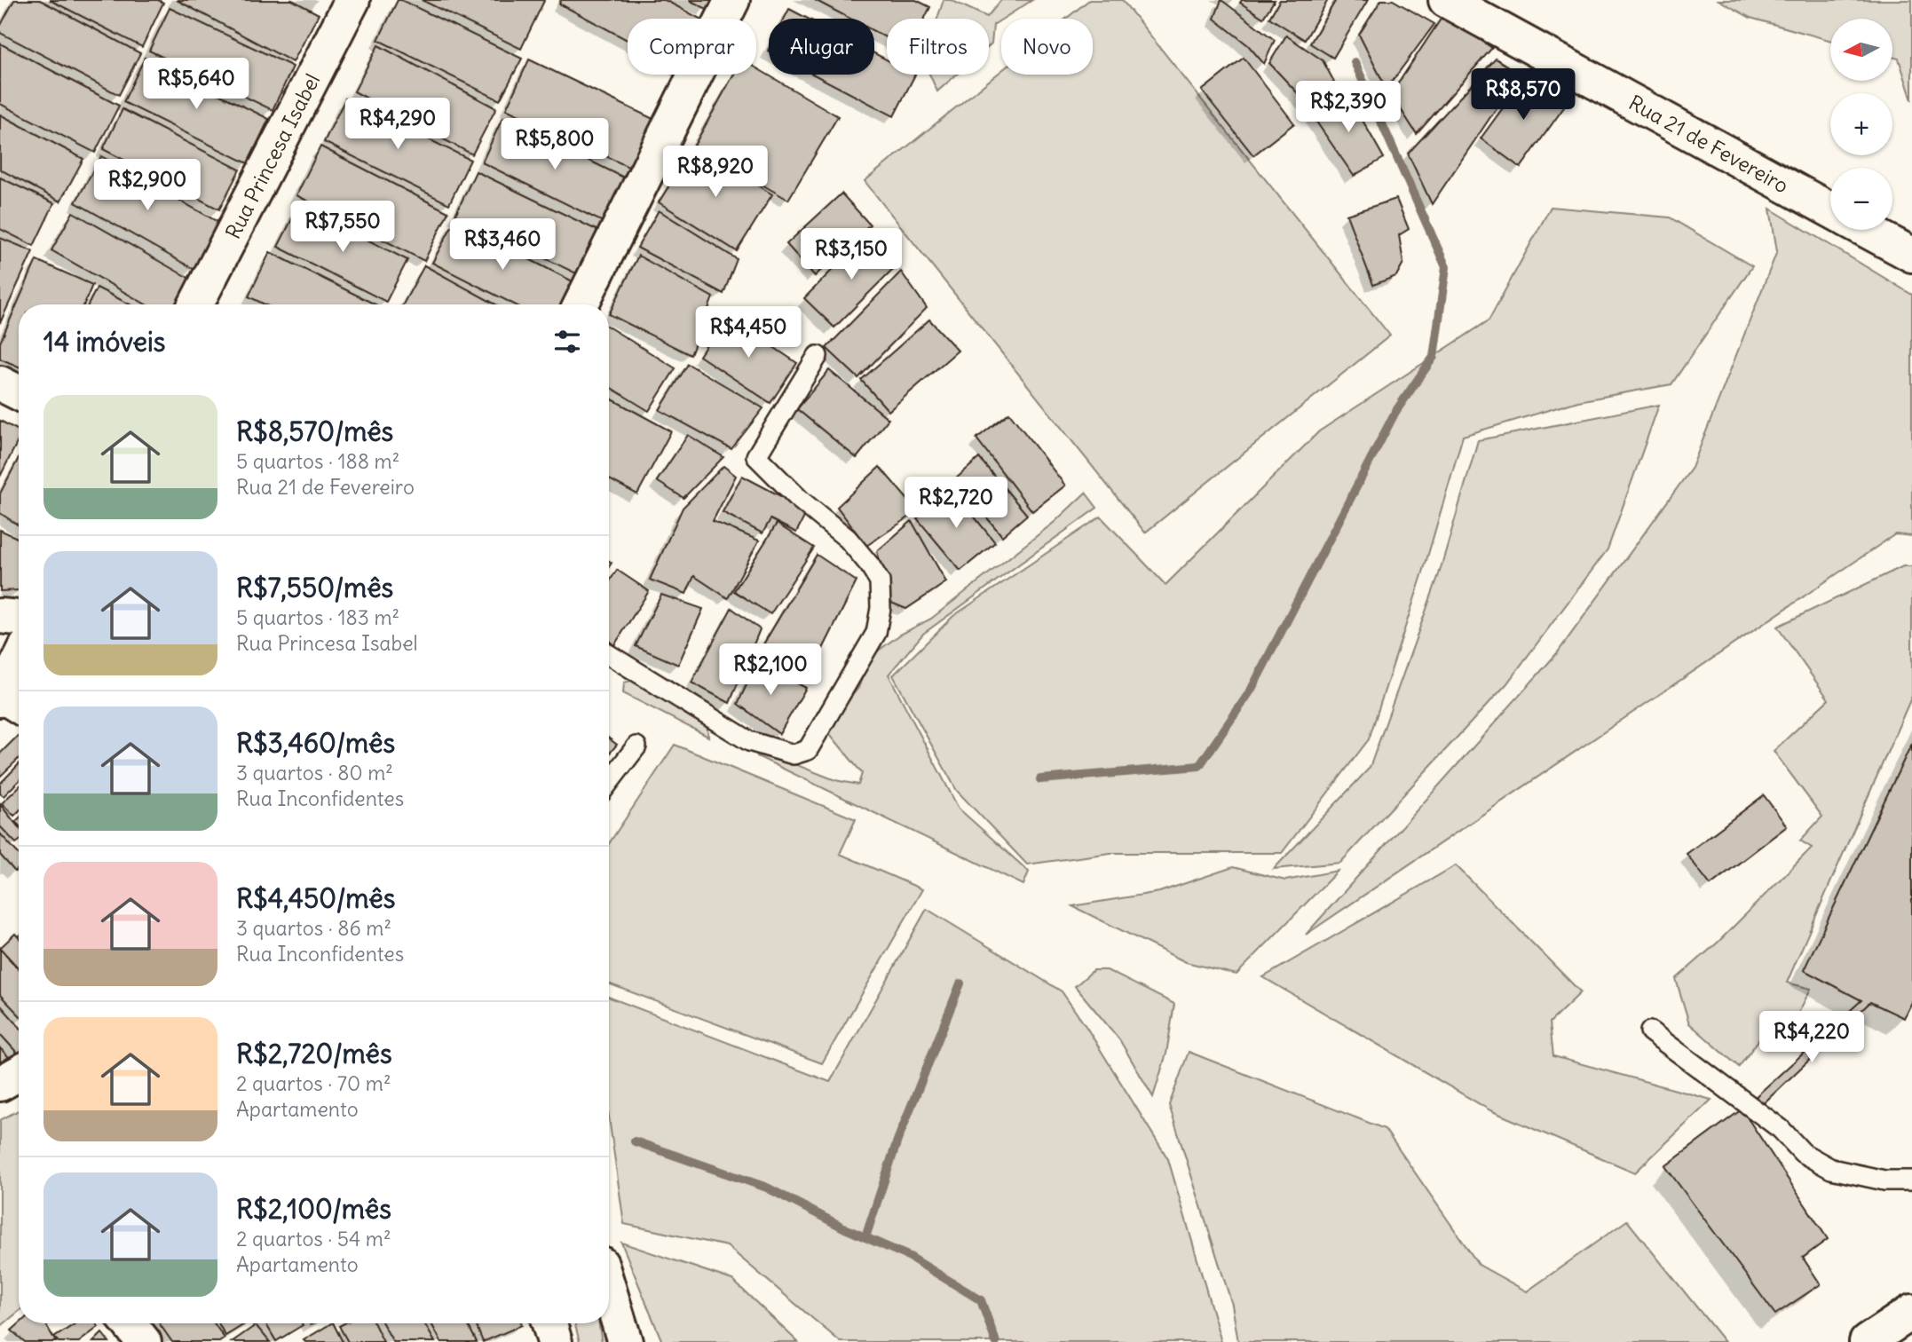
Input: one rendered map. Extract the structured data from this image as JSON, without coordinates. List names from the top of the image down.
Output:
{
  "streets": {
    "street": ["Rua 21 de Fevereiro", "Rua Princesa Isabel"]
  },
  "north": "left",
  "page": {
    "map_buttons": ["+", "−"],
    "chip": [
      "Comprar",
      "Alugar",
      "Filtros",
      "Novo"
    ],
    "price": [
      "R$5,640",
      "R$8,570",
      "R$2,390",
      "R$4,290",
      "R$5,800",
      "R$8,920",
      "R$2,900",
      "R$7,550",
      "R$3,460",
      "R$3,150",
      "R$4,450",
      "R$2,720",
      "R$2,100",
      "R$4,220"
    ],
    "heading": "14 imóveis",
    "list": [
      {
        "name": "R$8,570/mês",
        "note": "5 quartos · 188 m² · Rua 21 de Fevereiro"
      },
      {
        "name": "R$7,550/mês",
        "note": "5 quartos · 183 m² · Rua Princesa Isabel"
      },
      {
        "name": "R$3,460/mês",
        "note": "3 quartos · 80 m² · Rua Inconfidentes"
      },
      {
        "name": "R$4,450/mês",
        "note": "3 quartos · 86 m² · Rua Inconfidentes"
      },
      {
        "name": "R$2,720/mês",
        "note": "2 quartos · 70 m² · Apartamento"
      },
      {
        "name": "R$2,100/mês",
        "note": "2 quartos · 54 m² · Apartamento"
      }
    ]
  }
}
